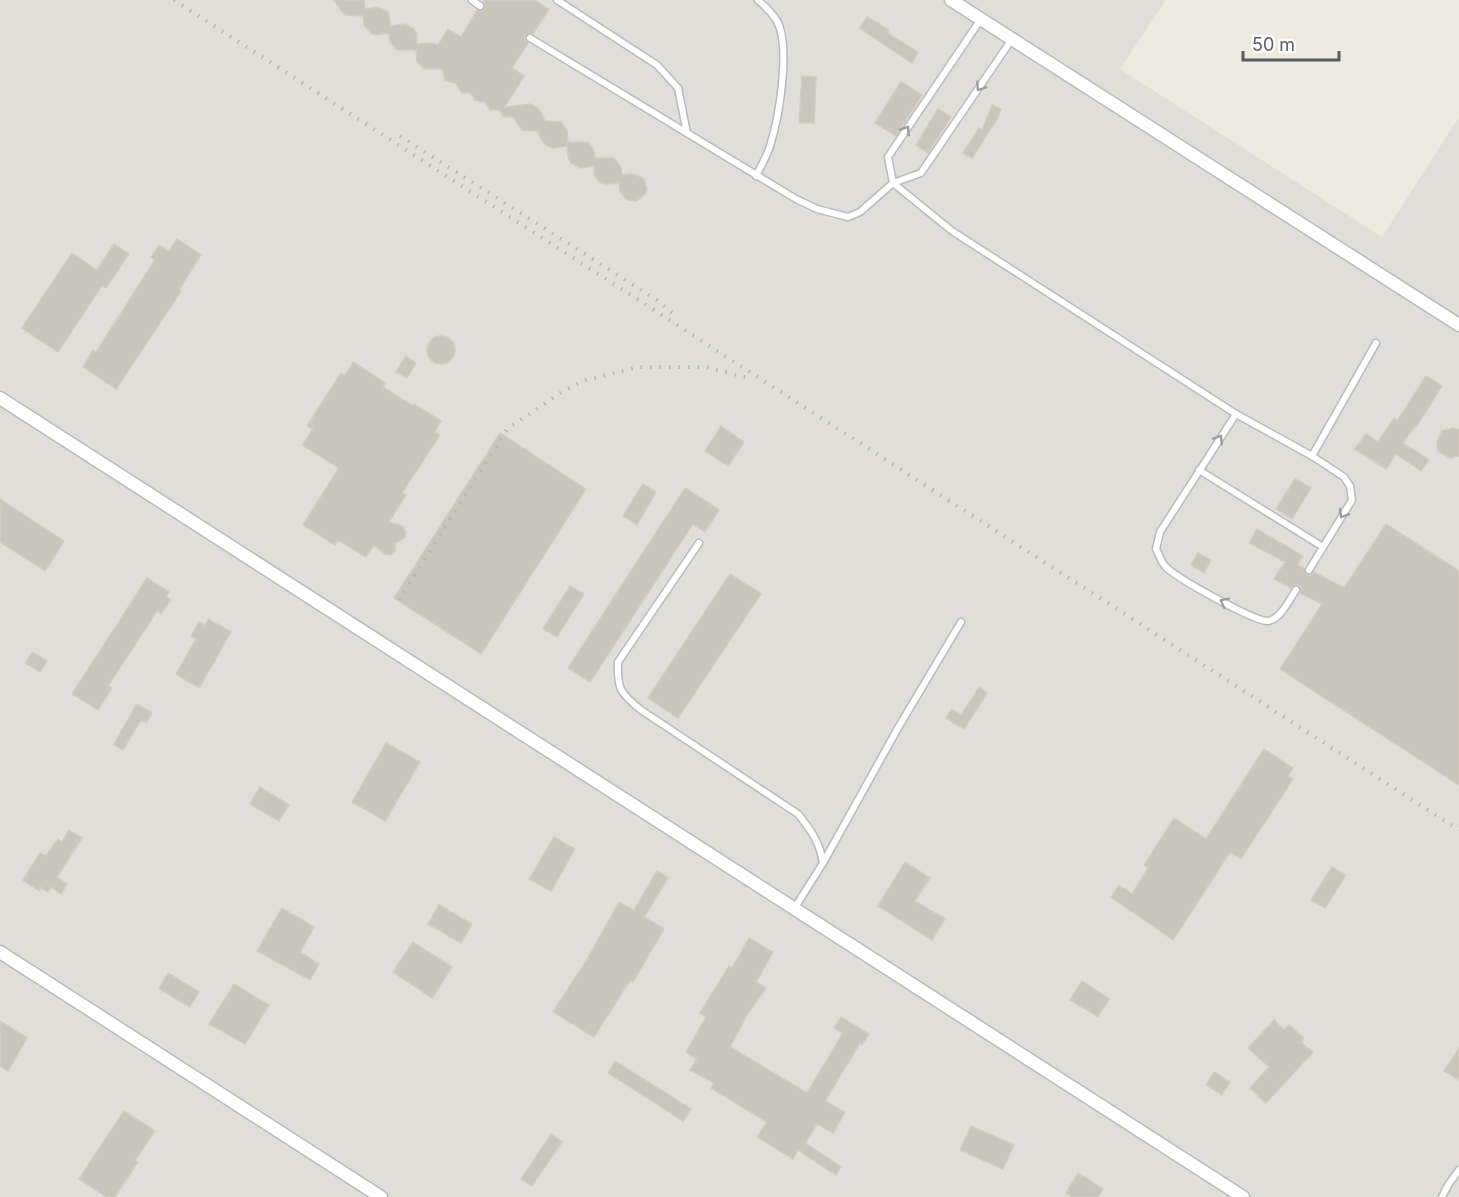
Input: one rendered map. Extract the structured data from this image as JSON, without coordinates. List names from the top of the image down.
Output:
{
  "scale_bar": "50 m"
}
